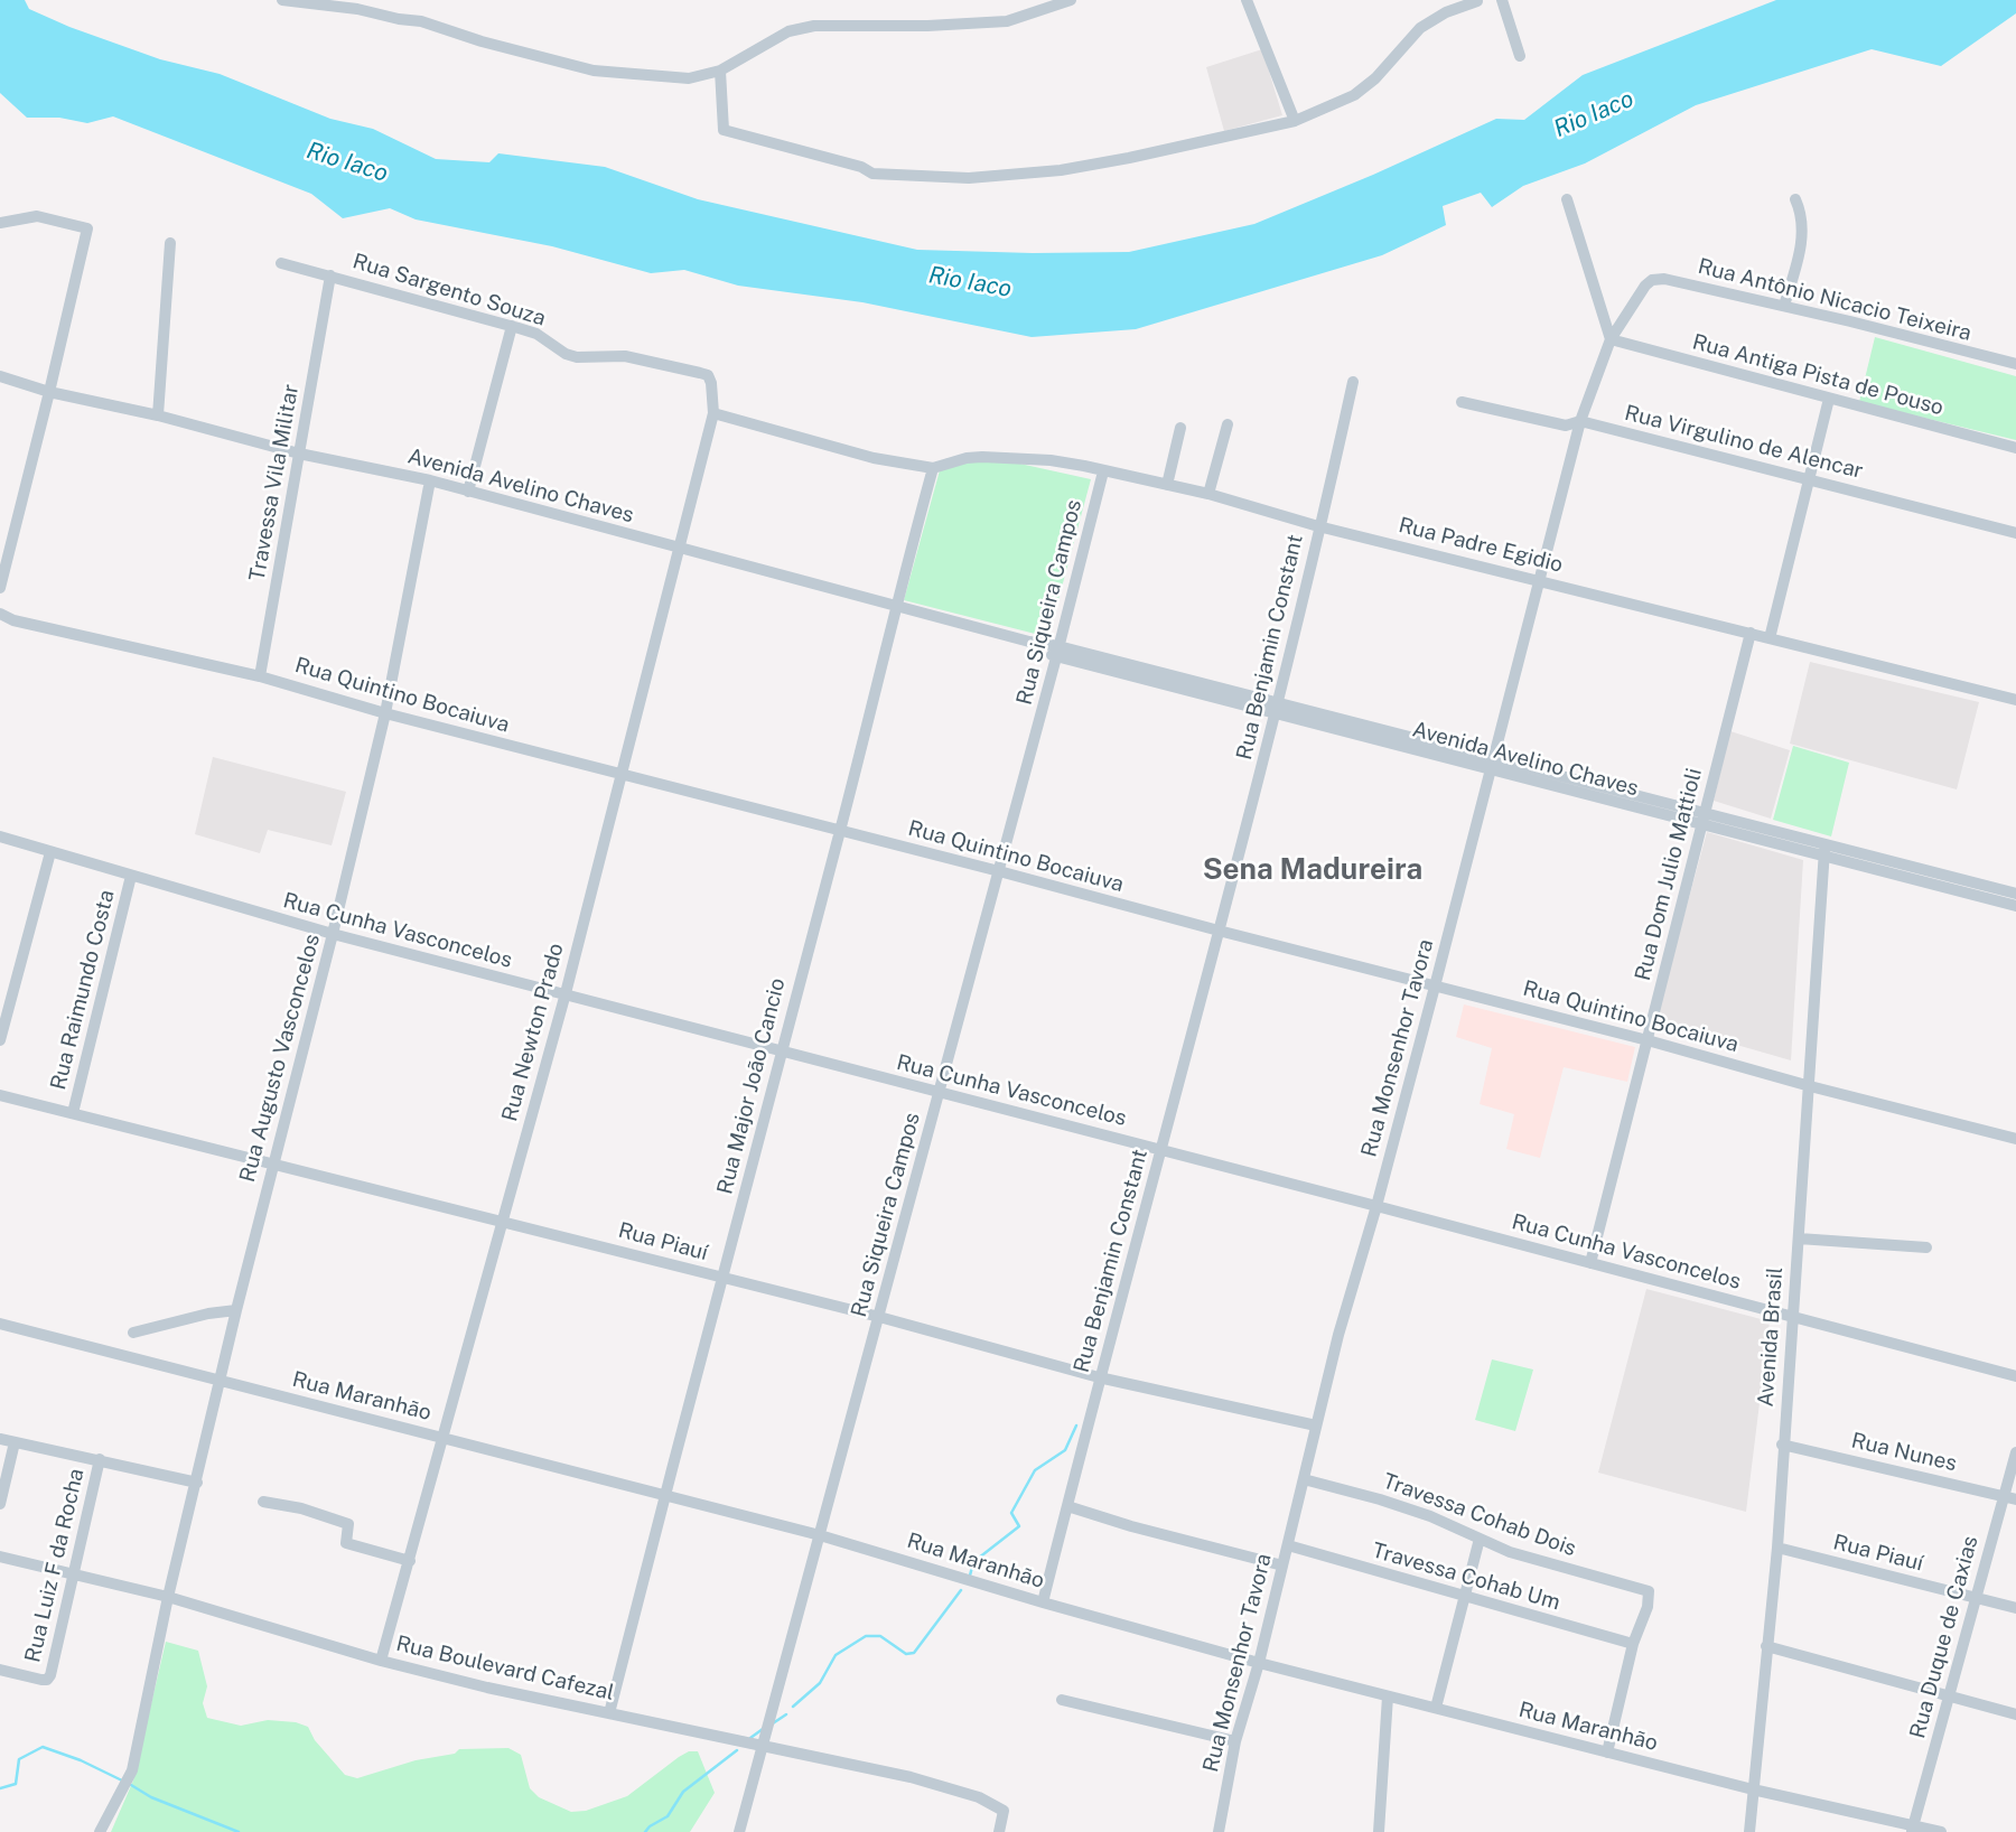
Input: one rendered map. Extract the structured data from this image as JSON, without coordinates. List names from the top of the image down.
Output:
{
  "streets": {
    "street": [
      "Rua Sargento Souza",
      "Rua Antônio Nicacio Teixeira",
      "Rua Antiga Pista de Pouso",
      "Rua Virgulino de Alencar",
      "Travessa Vila Militar",
      "Avenida Avelino Chaves",
      "Rua Padre Egidio",
      "Rua Siqueira Campos",
      "Rua Benjamin Constant",
      "Rua Quintino Bocaiuva",
      "Rua Dom Julio Mattioli",
      "Rua Cunha Vasconcelos",
      "Rua Raimundo Costa",
      "Rua Newton Prado",
      "Rua Monsenhor Tavora",
      "Rua Augusto Vasconcelos",
      "Rua Major João Cancio",
      "Rua Piauí",
      "Avenida Brasil",
      "Rua Maranhão",
      "Rua Nunes",
      "Travessa Cohab Dois",
      "Rua Luiz F da Rocha",
      "Travessa Cohab Um",
      "Rua Duque de Caxias",
      "Rua Boulevard Cafezal"
    ]
  },
  "crossings": [
    ["Rua Sargento Souza", "Travessa Vila Militar"],
    ["Rua Sargento Souza", "Rua Newton Prado"],
    ["Rua Antônio Nicacio Teixeira", "Rua Monsenhor Tavora"],
    ["Rua Antiga Pista de Pouso", "Rua Monsenhor Tavora"],
    ["Rua Virgulino de Alencar", "Rua Monsenhor Tavora"],
    ["Travessa Vila Militar", "Avenida Avelino Chaves"],
    ["Travessa Vila Militar", "Rua Quintino Bocaiuva"],
    ["Avenida Avelino Chaves", "Rua Siqueira Campos"],
    ["Avenida Avelino Chaves", "Rua Benjamin Constant"],
    ["Avenida Avelino Chaves", "Rua Dom Julio Mattioli"],
    ["Avenida Avelino Chaves", "Rua Newton Prado"],
    ["Avenida Avelino Chaves", "Rua Monsenhor Tavora"],
    ["Avenida Avelino Chaves", "Rua Augusto Vasconcelos"],
    ["Avenida Avelino Chaves", "Rua Major João Cancio"],
    ["Avenida Avelino Chaves", "Avenida Brasil"],
    ["Rua Padre Egidio", "Rua Siqueira Campos"],
    ["Rua Padre Egidio", "Rua Benjamin Constant"],
    ["Rua Padre Egidio", "Rua Dom Julio Mattioli"],
    ["Rua Padre Egidio", "Rua Monsenhor Tavora"],
    ["Rua Padre Egidio", "Rua Major João Cancio"],
    ["Rua Siqueira Campos", "Rua Quintino Bocaiuva"],
    ["Rua Siqueira Campos", "Rua Cunha Vasconcelos"],
    ["Rua Siqueira Campos", "Rua Piauí"],
    ["Rua Siqueira Campos", "Rua Maranhão"],
    ["Rua Siqueira Campos", "Rua Boulevard Cafezal"],
    ["Rua Benjamin Constant", "Rua Quintino Bocaiuva"],
    ["Rua Benjamin Constant", "Rua Cunha Vasconcelos"],
    ["Rua Benjamin Constant", "Rua Piauí"],
    ["Rua Benjamin Constant", "Rua Maranhão"],
    ["Rua Quintino Bocaiuva", "Rua Dom Julio Mattioli"],
    ["Rua Quintino Bocaiuva", "Rua Newton Prado"],
    ["Rua Quintino Bocaiuva", "Rua Monsenhor Tavora"],
    ["Rua Quintino Bocaiuva", "Rua Augusto Vasconcelos"],
    ["Rua Quintino Bocaiuva", "Rua Major João Cancio"],
    ["Rua Quintino Bocaiuva", "Avenida Brasil"],
    ["Rua Dom Julio Mattioli", "Rua Cunha Vasconcelos"],
    ["Rua Cunha Vasconcelos", "Rua Raimundo Costa"],
    ["Rua Cunha Vasconcelos", "Rua Newton Prado"],
    ["Rua Cunha Vasconcelos", "Rua Monsenhor Tavora"],
    ["Rua Cunha Vasconcelos", "Rua Augusto Vasconcelos"],
    ["Rua Cunha Vasconcelos", "Rua Major João Cancio"],
    ["Rua Cunha Vasconcelos", "Avenida Brasil"],
    ["Rua Raimundo Costa", "Rua Piauí"],
    ["Rua Newton Prado", "Rua Piauí"],
    ["Rua Newton Prado", "Rua Maranhão"],
    ["Rua Newton Prado", "Rua Boulevard Cafezal"],
    ["Rua Monsenhor Tavora", "Rua Piauí"],
    ["Rua Monsenhor Tavora", "Rua Maranhão"],
    ["Rua Monsenhor Tavora", "Travessa Cohab Dois"],
    ["Rua Monsenhor Tavora", "Travessa Cohab Um"],
    ["Rua Augusto Vasconcelos", "Rua Piauí"],
    ["Rua Augusto Vasconcelos", "Rua Maranhão"],
    ["Rua Augusto Vasconcelos", "Rua Boulevard Cafezal"],
    ["Rua Major João Cancio", "Rua Piauí"],
    ["Rua Major João Cancio", "Rua Maranhão"],
    ["Rua Major João Cancio", "Rua Boulevard Cafezal"],
    ["Rua Piauí", "Avenida Brasil"],
    ["Rua Piauí", "Rua Duque de Caxias"],
    ["Avenida Brasil", "Rua Maranhão"],
    ["Avenida Brasil", "Rua Nunes"],
    ["Rua Maranhão", "Rua Duque de Caxias"],
    ["Rua Nunes", "Rua Duque de Caxias"],
    ["Travessa Cohab Dois", "Travessa Cohab Um"],
    ["Rua Luiz F da Rocha", "Rua Boulevard Cafezal"]
  ],
  "districts": ["Sena Madureira"],
  "water": ["Rio Iaco"]
}
